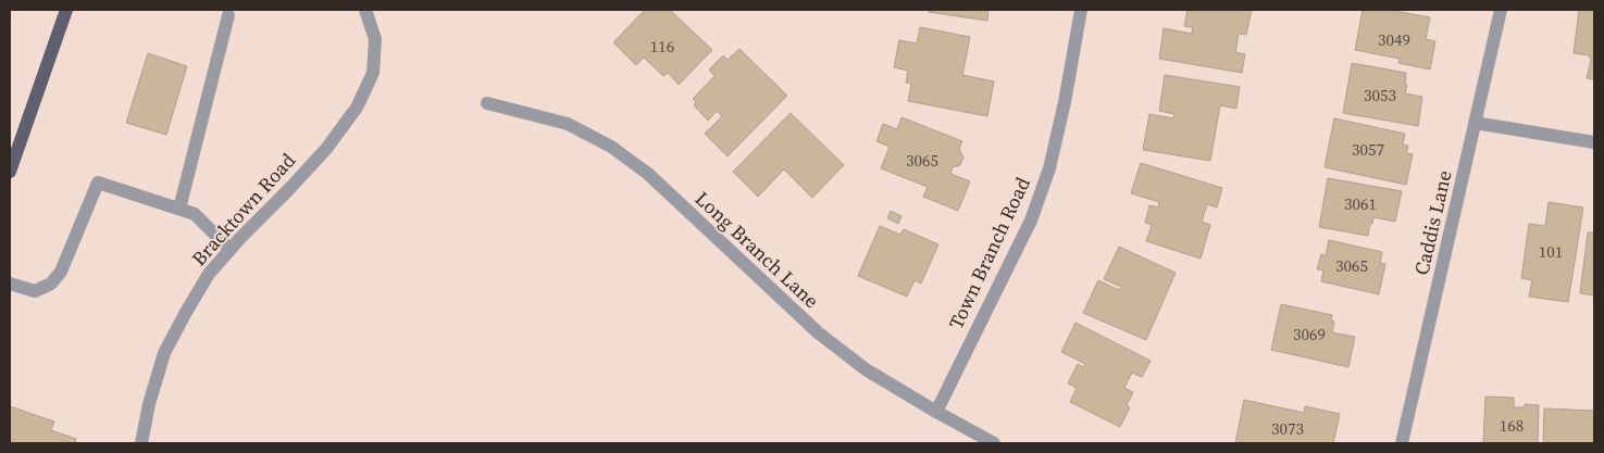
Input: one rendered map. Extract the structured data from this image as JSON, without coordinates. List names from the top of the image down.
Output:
{
  "streets": {
    "street": [
      "Bracktown Road",
      "Caddis Lane",
      "Long Branch Lane",
      "Town Branch Road"
    ]
  },
  "crossings": [
    ["Long Branch Lane", "Town Branch Road"]
  ],
  "house_numbers": [
    "3049",
    "116",
    "3053",
    "3057",
    "3065",
    "3061",
    "101",
    "3065",
    "3069",
    "168",
    "3073"
  ]
}
